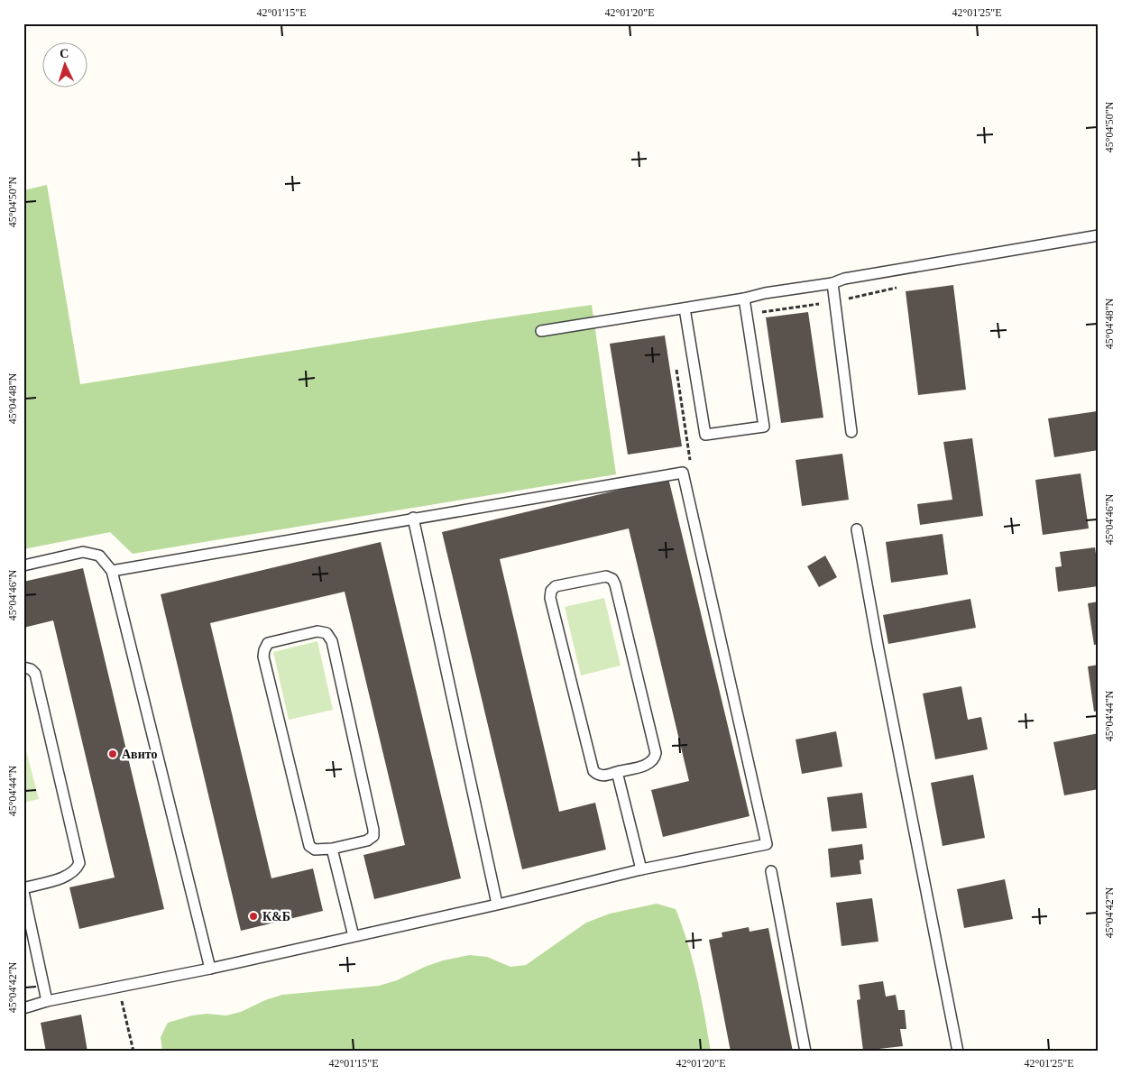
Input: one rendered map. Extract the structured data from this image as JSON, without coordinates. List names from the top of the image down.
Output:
{
  "places": ["Авито", "К&Б"],
  "north": "top",
  "coordinates": [
    "42°01'15\"E",
    "42°01'20\"E",
    "42°01'25\"E",
    "45°04'50\"N",
    "45°04'48\"N",
    "45°04'46\"N",
    "45°04'44\"N",
    "45°04'42\"N"
  ]
}
